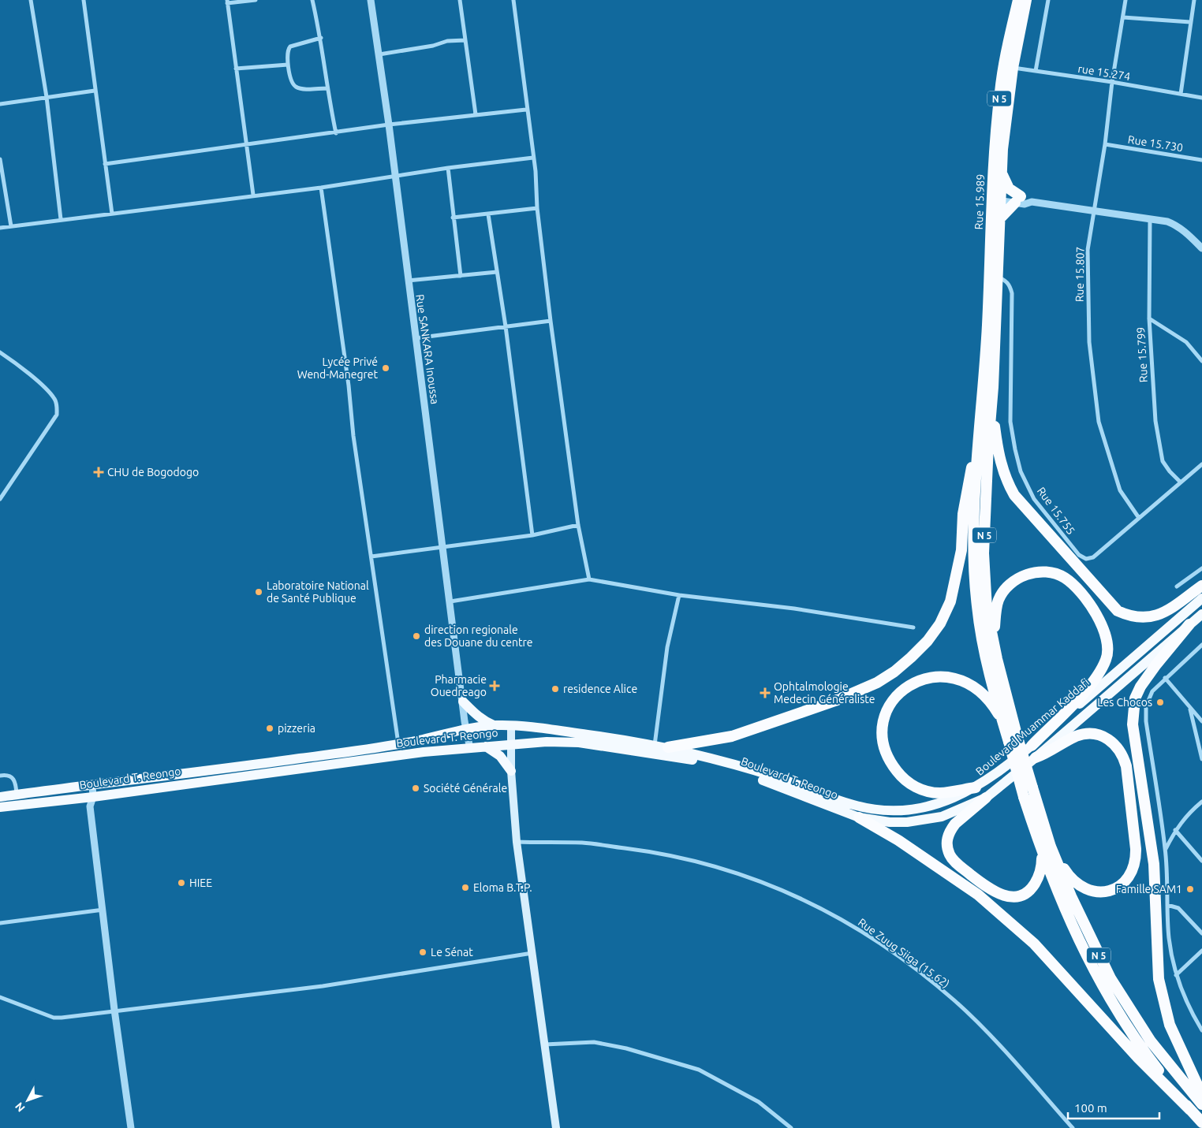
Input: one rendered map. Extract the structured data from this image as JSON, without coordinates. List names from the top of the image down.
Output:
{
  "streets": {
    "highway": ["N 5", "Rue 15.989"],
    "main road": ["Boulevard Muammar Kaddafi", "Boulevard T. Reongo"],
    "street": [
      "rue 15.274",
      "Rue 15.730",
      "Rue 15.807",
      "Rue SANKARA Inoussa",
      "Rue 15.799",
      "Rue 15.755",
      "Rue Zuug Siiga (15.62)"
    ]
  },
  "crossings": [
    ["rue 15.274", "N 5"],
    ["rue 15.274", "Rue 15.989"],
    ["rue 15.274", "Rue 15.807"],
    ["N 5", "Rue 15.989"],
    ["N 5", "Rue 15.755"],
    ["Rue 15.730", "Rue 15.807"],
    ["Rue 15.807", "Rue 15.755"],
    ["Rue SANKARA Inoussa", "Boulevard T. Reongo"],
    ["Rue 15.799", "Rue 15.755"],
    ["Boulevard Muammar Kaddafi", "Boulevard T. Reongo"]
  ],
  "places": {
    "other": [
      "Lycée Privé Wend-Manegret",
      "Laboratoire National de Santé Publique",
      "direction regionale des Douane du centre",
      "residence Alice",
      "Les Chocos",
      "pizzeria",
      "Société Générale",
      "HIEE",
      "Eloma B.T.P.",
      "Famille SAM1",
      "Le Sénat"
    ],
    "health": ["CHU de Bogodogo", "Pharmacie Ouedreago", "Ophtalmologie Medecin Généraliste"]
  },
  "scale_bar": "100 m",
  "north": "bottom left"
}
